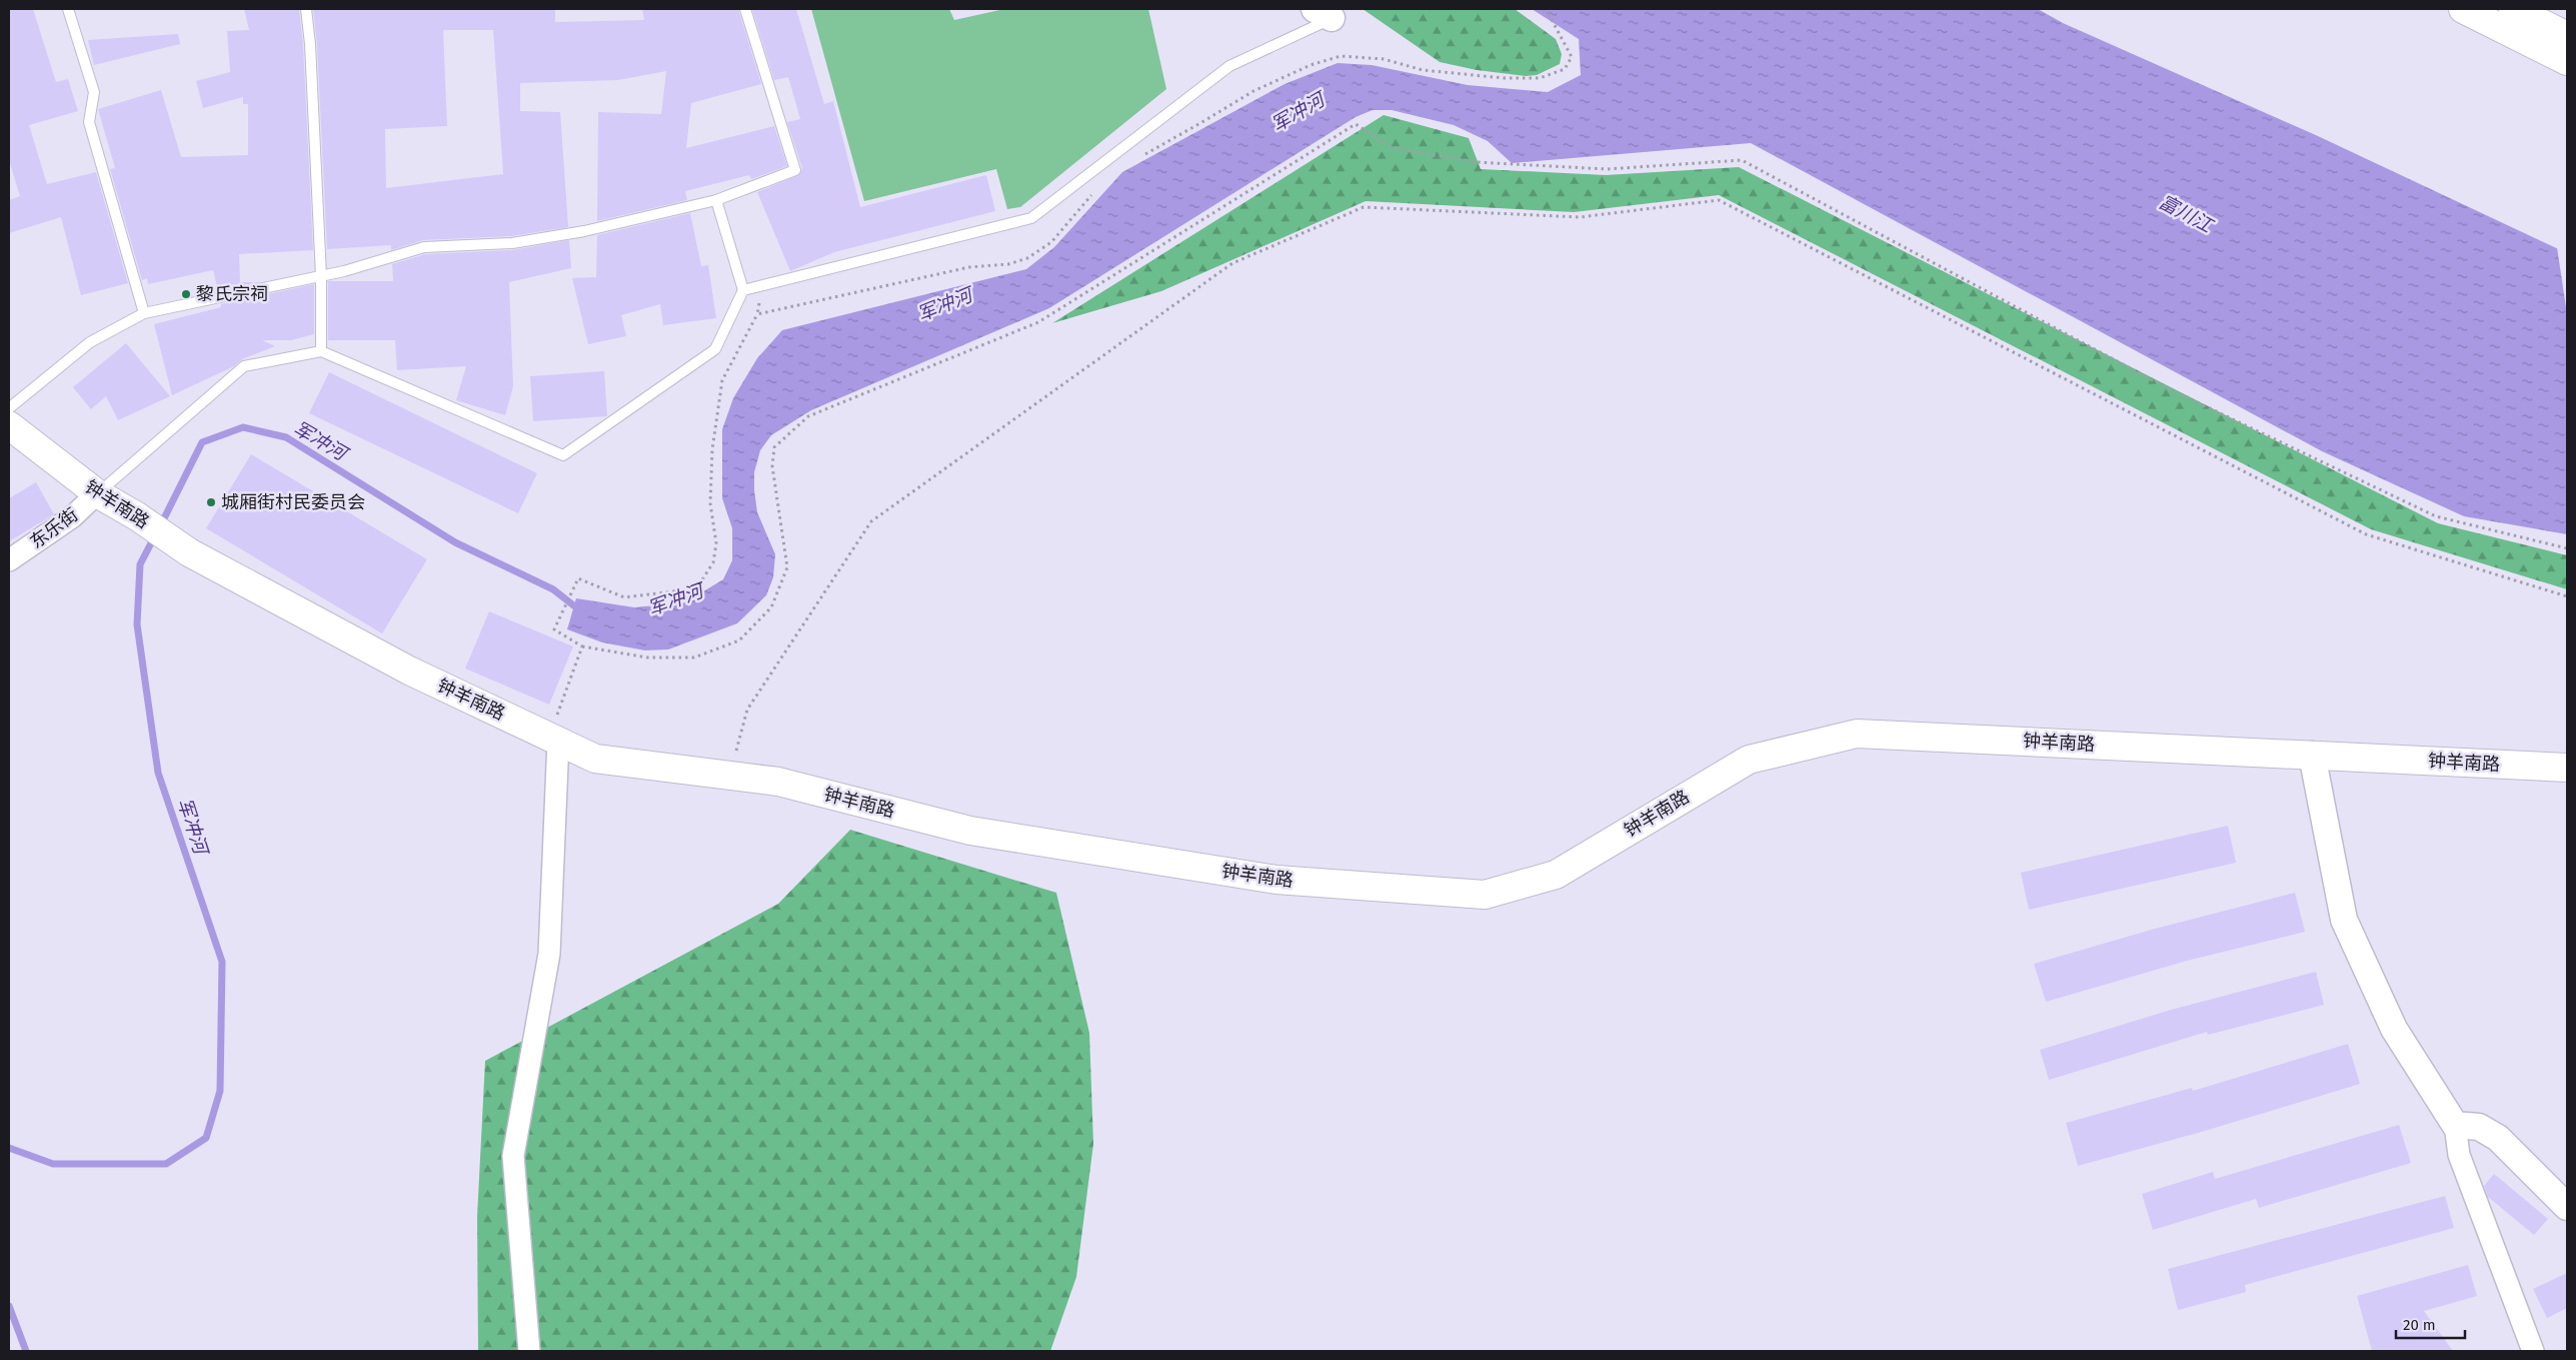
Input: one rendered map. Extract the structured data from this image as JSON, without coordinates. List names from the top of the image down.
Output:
{
  "streets": {
    "main road": ["钟羊南路"],
    "street": ["东乐街"]
  },
  "crossings": [
    ["钟羊南路", "东乐街"]
  ],
  "water": ["军冲河", "富川江"],
  "places": ["黎氏宗祠", "城厢街村民委员会"],
  "scale_bar": "20 m"
}
